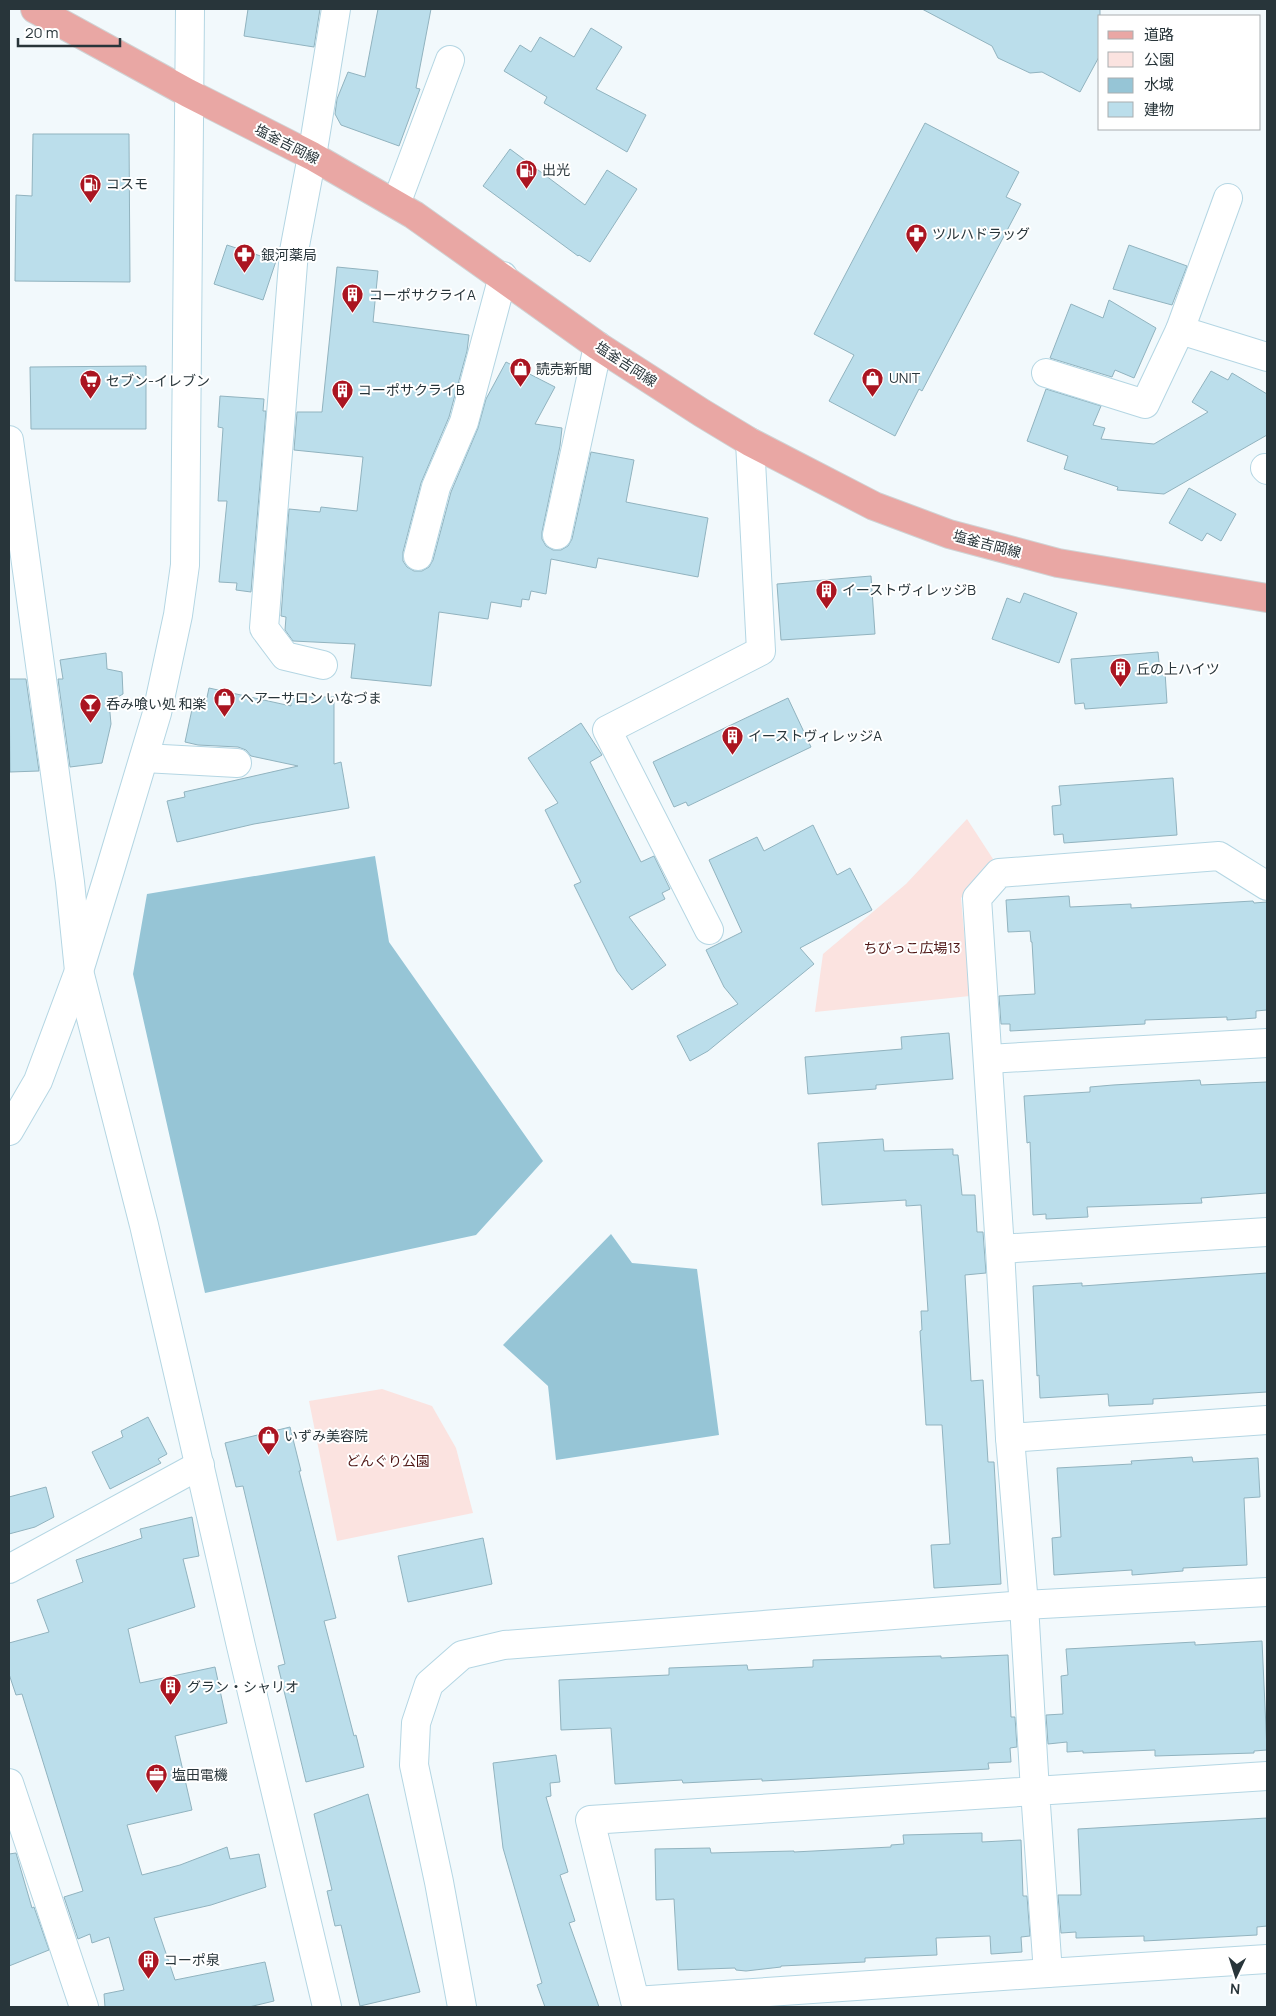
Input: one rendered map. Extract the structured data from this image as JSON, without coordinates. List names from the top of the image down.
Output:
{
  "streets": {
    "main road": ["塩釜吉岡線"]
  },
  "parks": ["ちびっこ広場13", "どんぐり公園"],
  "places": {
    "fuel station": ["出光", "コスモ"],
    "pharmacy": ["ツルハドラッグ", "銀河薬局"],
    "building": [
      "コーポサクライA",
      "コーポサクライB",
      "イーストヴィレッジB",
      "丘の上ハイツ",
      "イーストヴィレッジA",
      "グラン・シャリオ",
      "コーポ泉"
    ],
    "shop": [
      "読売新聞",
      "UNIT",
      "ヘアーサロン いなづま",
      "いずみ美容院"
    ],
    "supermarket": ["セブン-イレブン"],
    "bar": ["呑み喰い処 和楽"],
    "office": ["塩田電機"]
  },
  "legend": [
    "道路",
    "公園",
    "水域",
    "建物"
  ],
  "scale_bar": "20 m",
  "north": "bottom"
}
